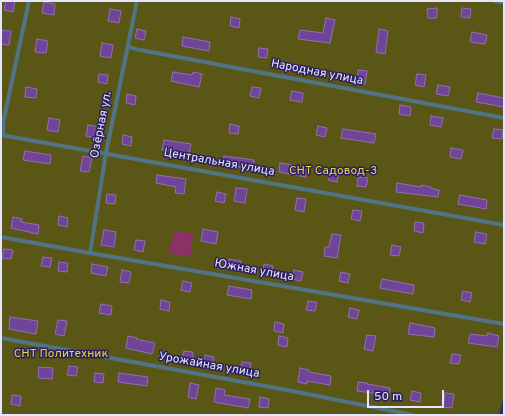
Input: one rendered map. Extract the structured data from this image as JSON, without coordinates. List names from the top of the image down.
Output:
{
  "streets": {
    "lane": [
      "Народная улица",
      "Озёрная ул.",
      "Центральная улица",
      "Южная улица",
      "Урожайная улица"
    ]
  },
  "crossings": [
    ["Народная улица", "Озёрная ул."],
    ["Озёрная ул.", "Центральная улица"],
    ["Озёрная ул.", "Южная улица"]
  ],
  "parks": ["СНТ Садовод-3", "СНТ Политехник"],
  "scale_bar": "50 m"
}
